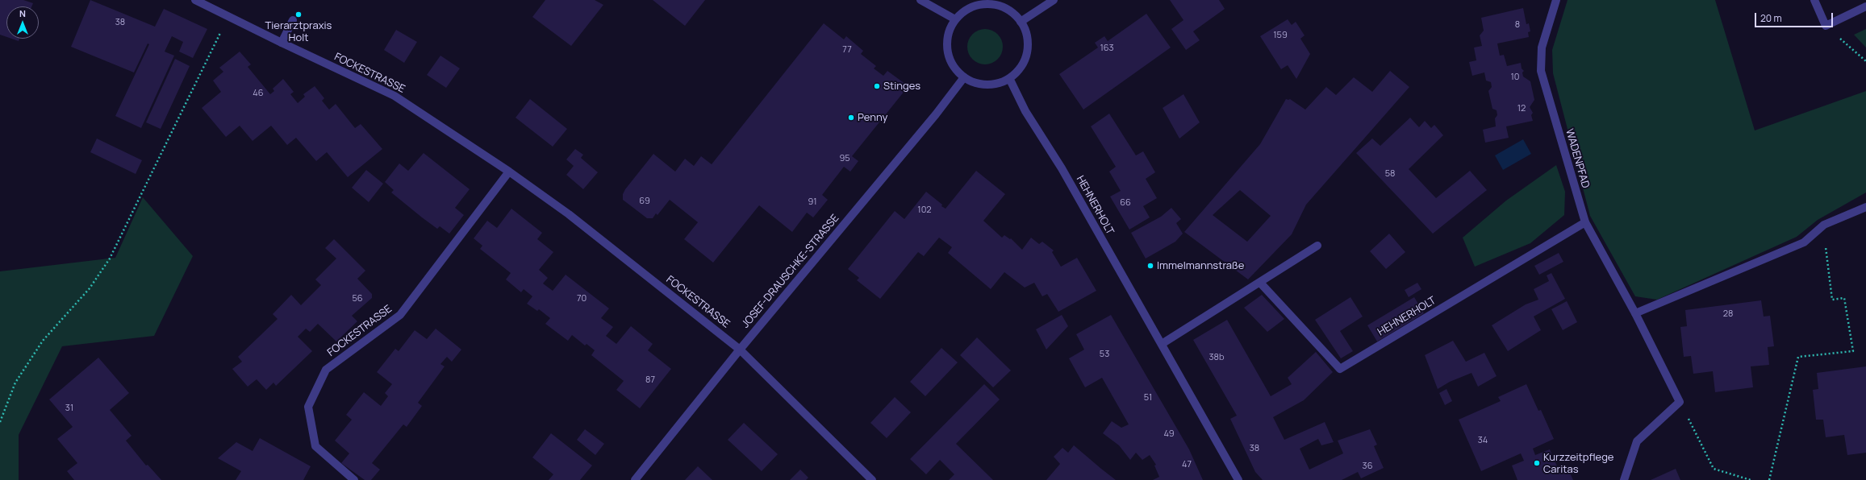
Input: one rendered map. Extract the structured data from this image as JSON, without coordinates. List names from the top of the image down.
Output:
{
  "streets": {
    "street": [
      "FOCKESTRASSE",
      "WADENPFAD",
      "HEHNERHOLT",
      "JOSEF-DRAUSCHKE-STRASSE"
    ]
  },
  "crossings": [
    ["FOCKESTRASSE", "JOSEF-DRAUSCHKE-STRASSE"],
    ["WADENPFAD", "HEHNERHOLT"],
    ["HEHNERHOLT", "JOSEF-DRAUSCHKE-STRASSE"]
  ],
  "places": [
    "Tierarztpraxis Holt",
    "Stinges",
    "Penny",
    "Immelmannstraße",
    "Kurzzeitpflege Caritas"
  ],
  "house_numbers": [
    "38",
    "8",
    "159",
    "163",
    "77",
    "10",
    "46",
    "12",
    "95",
    "58",
    "69",
    "91",
    "66",
    "102",
    "56",
    "70",
    "28",
    "53",
    "38b",
    "87",
    "51",
    "31",
    "49",
    "34",
    "38",
    "47",
    "36"
  ],
  "scale_bar": "20 m",
  "north": "top"
}
